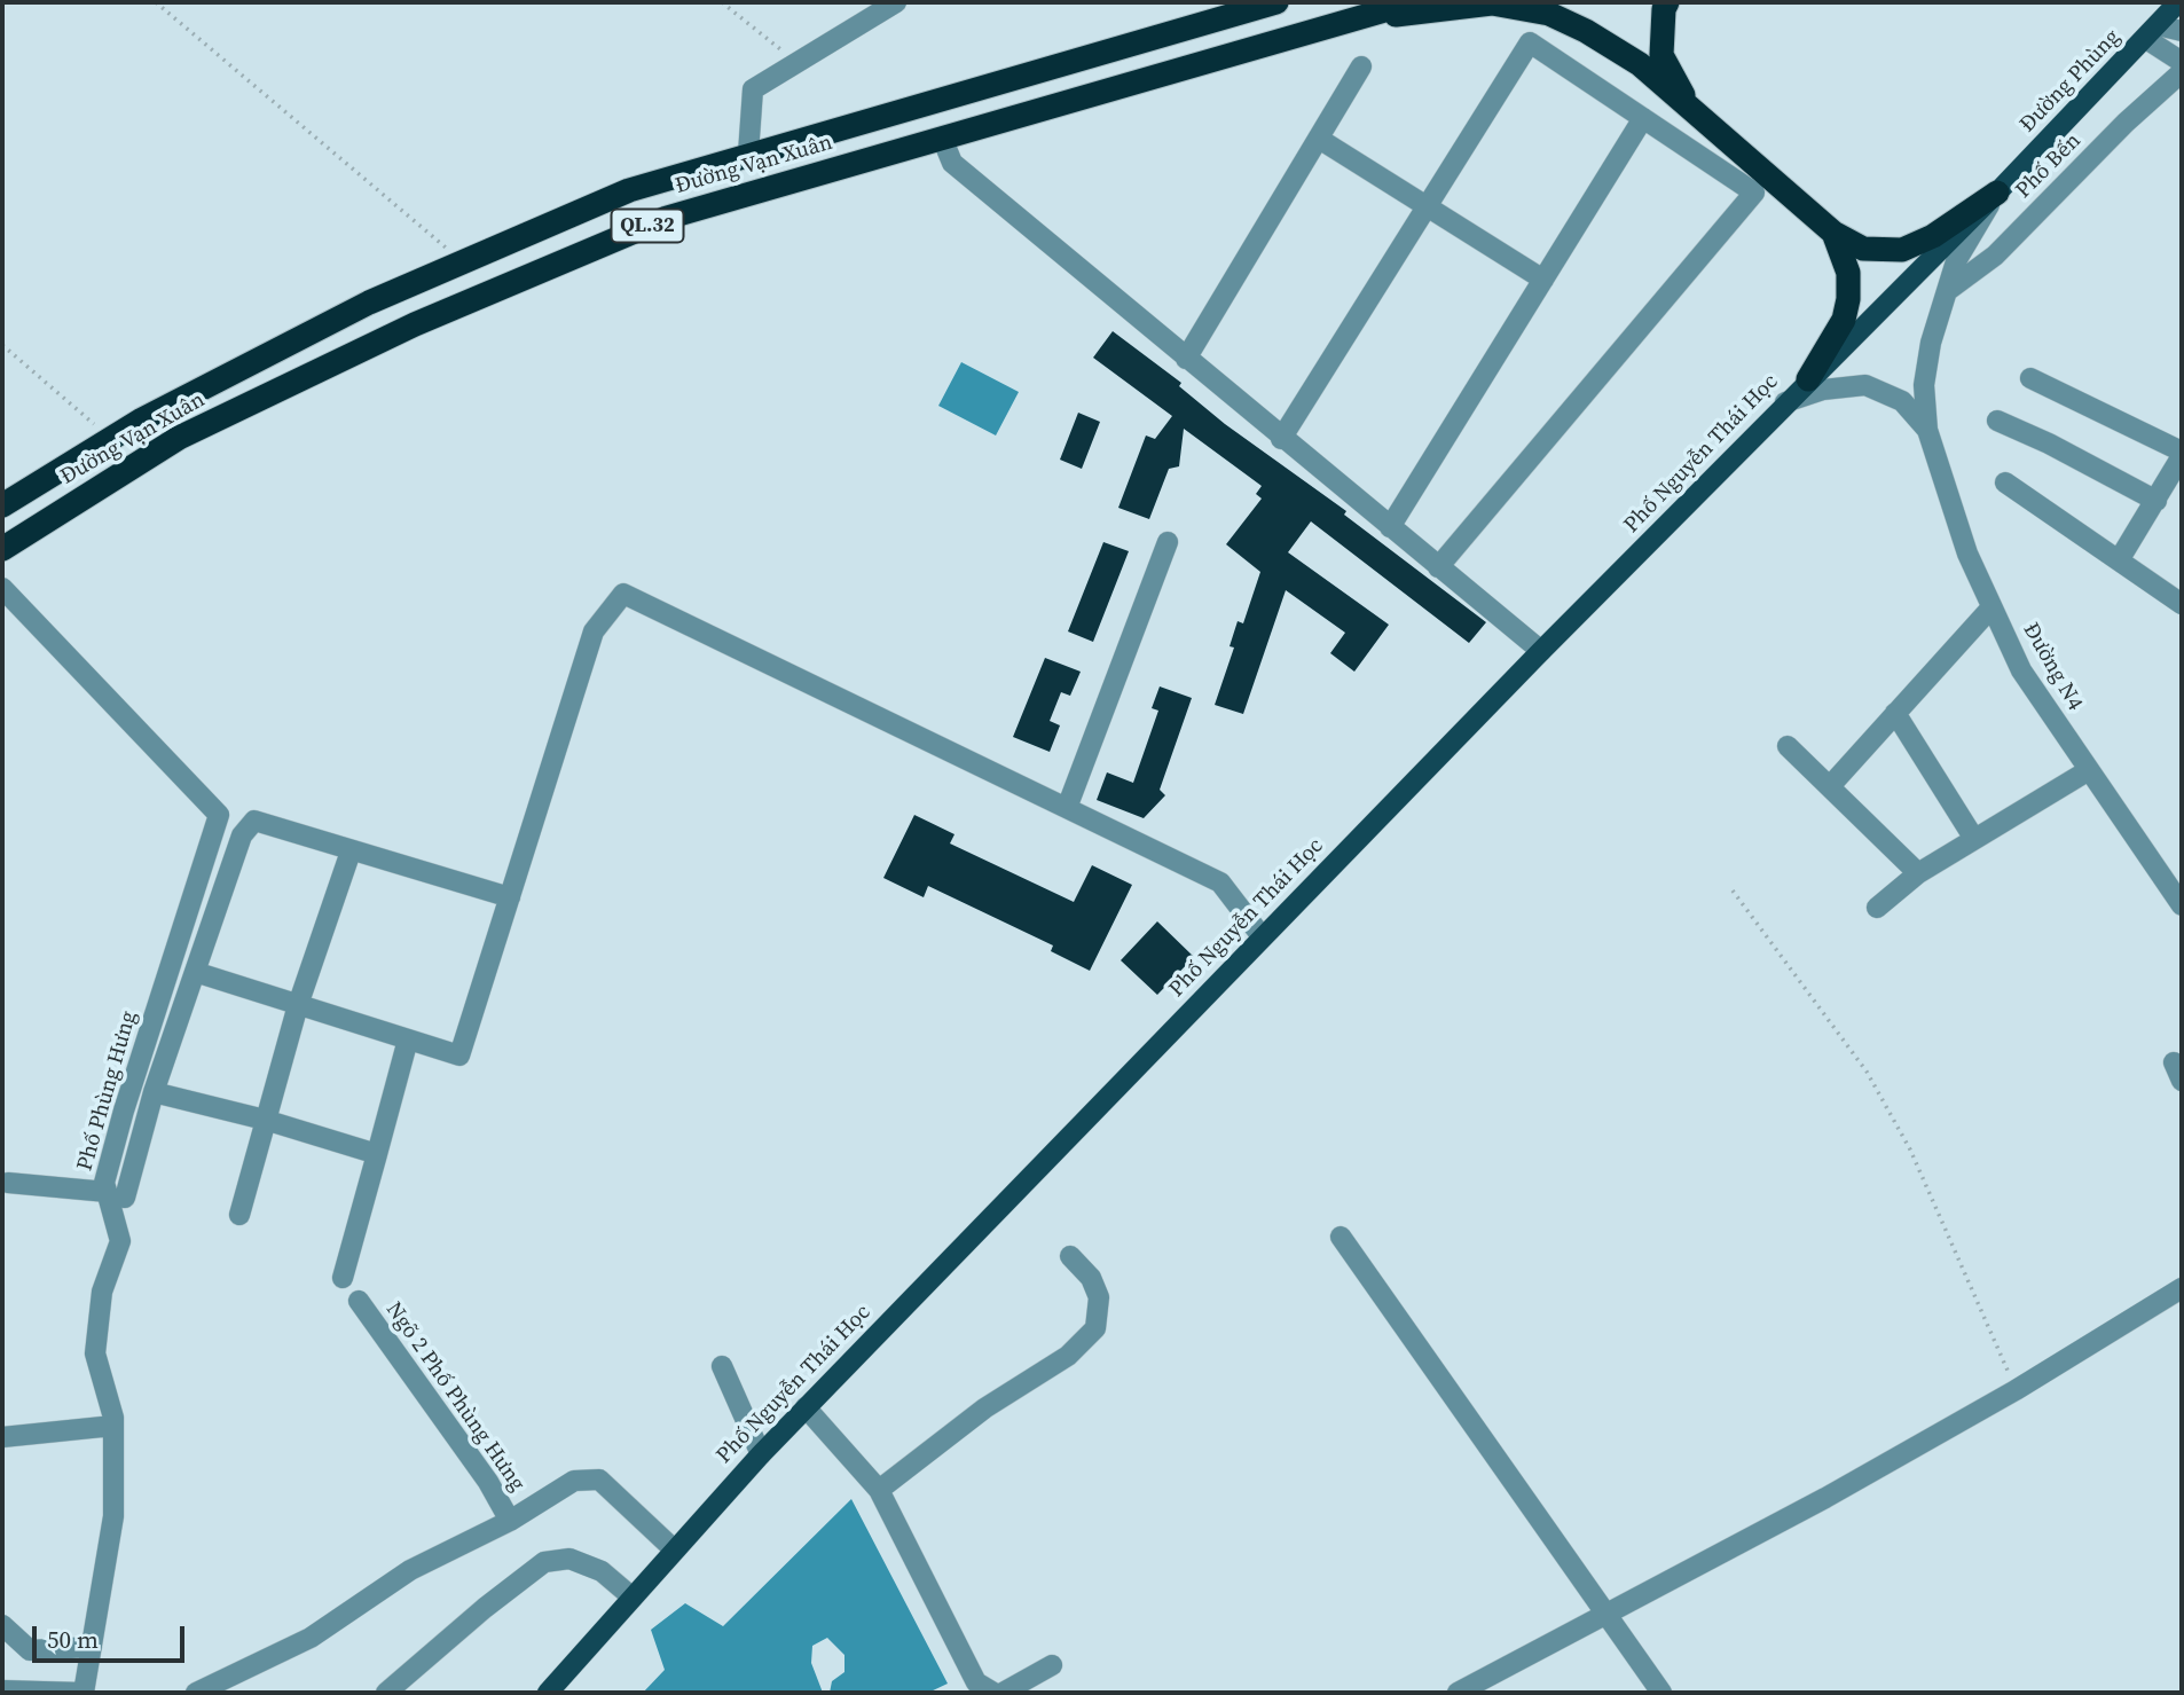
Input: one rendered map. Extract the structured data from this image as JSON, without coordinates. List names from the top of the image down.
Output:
{
  "streets": {
    "highway": ["Đường Vạn Xuân", "QL.32"],
    "main road": ["Đường Phùng", "Phố Nguyễn Thái Học"],
    "street": [
      "Phố Bến",
      "Đường N4",
      "Phố Phùng Hưng",
      "Ngõ 2 Phố Phùng Hưng"
    ]
  },
  "crossings": [
    ["Đường Phùng", "Phố Nguyễn Thái Học"],
    ["Đường Vạn Xuân", "QL.32"]
  ],
  "scale_bar": "50 m"
}
